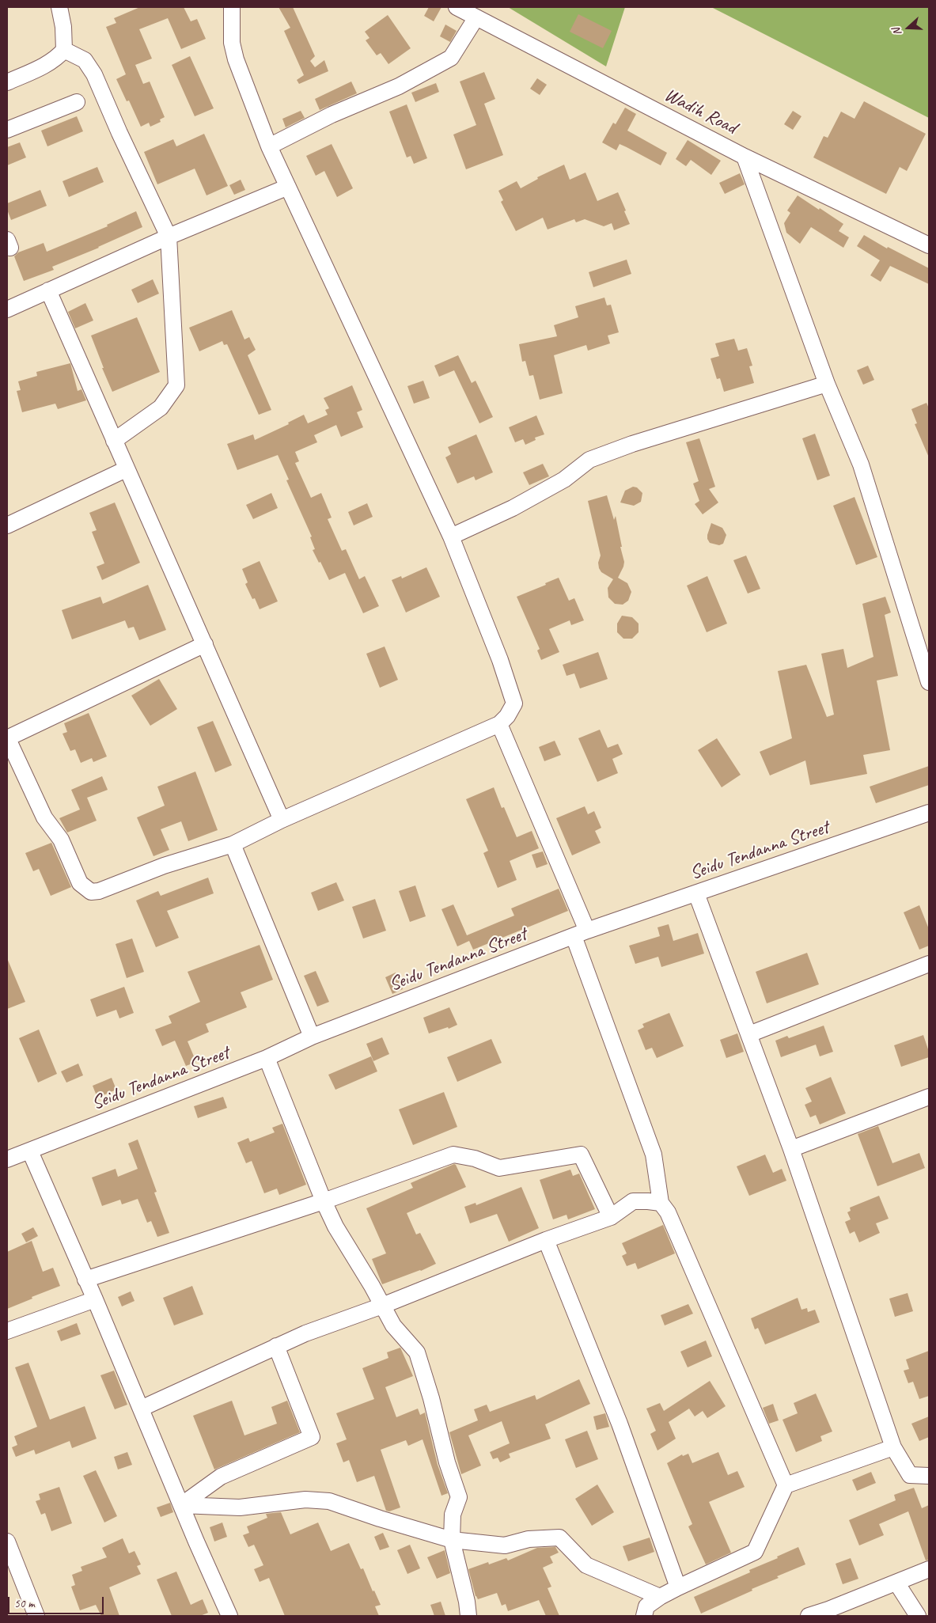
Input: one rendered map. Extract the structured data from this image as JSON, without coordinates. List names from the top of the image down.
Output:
{
  "streets": {
    "street": ["Wadih Road", "Seidu Tendanna Street"]
  },
  "scale_bar": "50 m",
  "north": "left"
}
